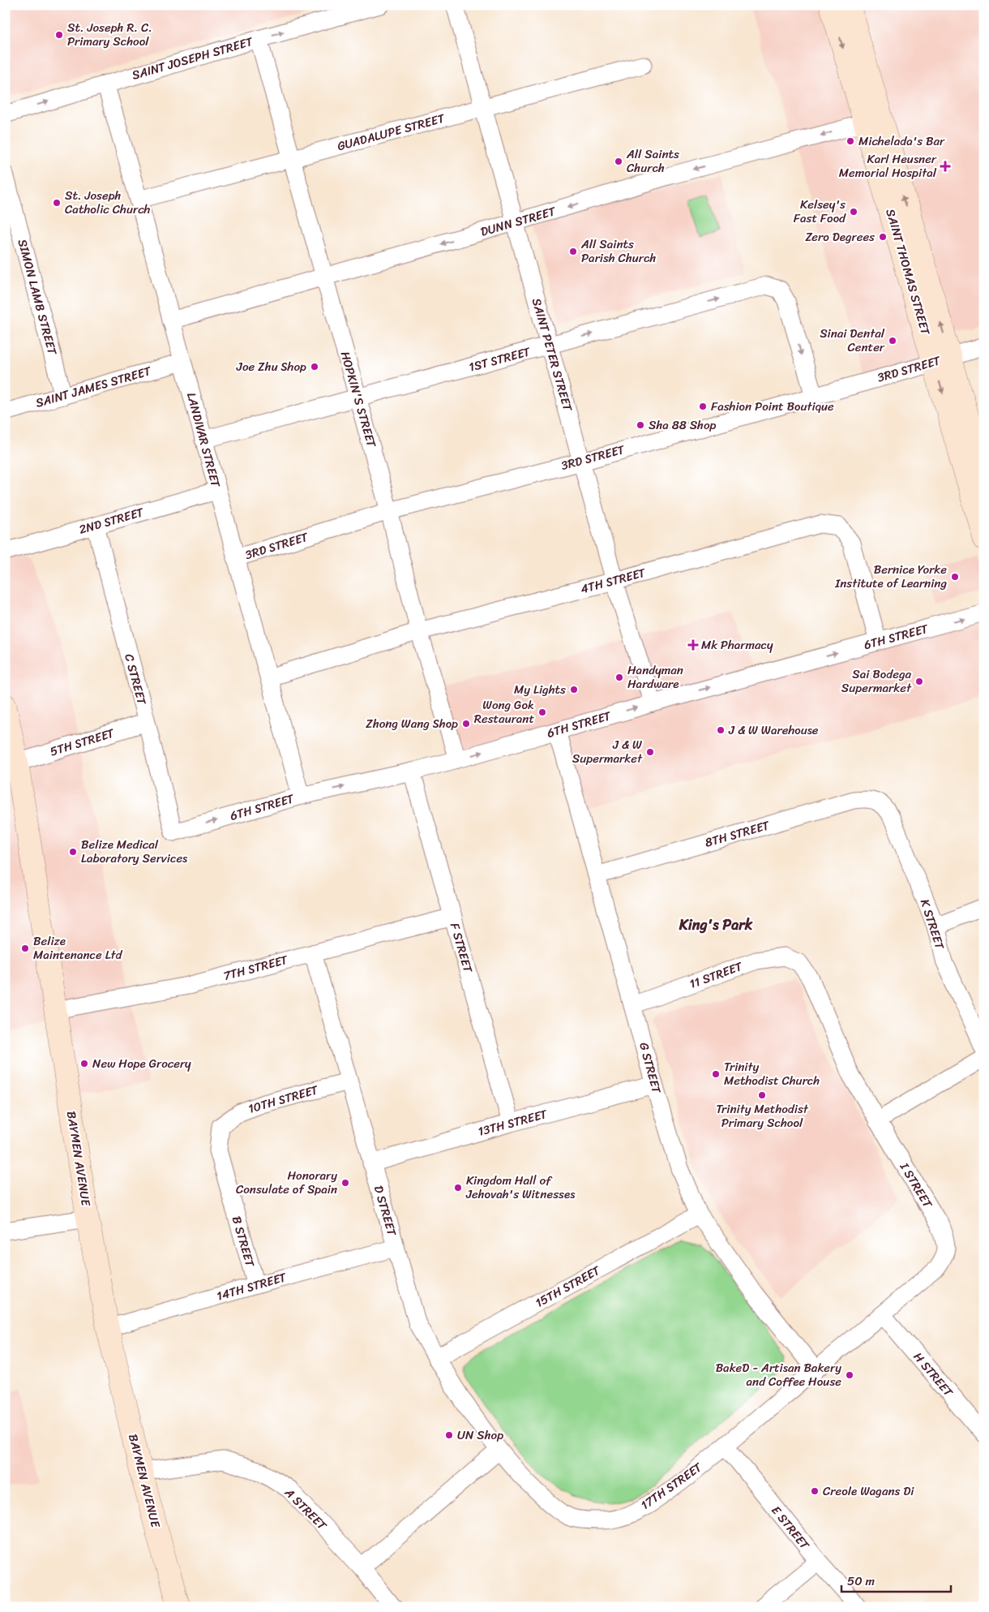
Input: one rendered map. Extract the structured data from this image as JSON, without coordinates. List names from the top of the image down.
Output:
{
  "streets": {
    "street": [
      "SAINT JOSEPH STREET",
      "GUADALUPE STREET",
      "DUNN STREET",
      "SAINT THOMAS STREET",
      "SIMON LAMB STREET",
      "SAINT PETER STREET",
      "1ST STREET",
      "3RD STREET",
      "SAINT JAMES STREET",
      "HOPKIN'S STREET",
      "LANDIVAR STREET",
      "2ND STREET",
      "4TH STREET",
      "6TH STREET",
      "C STREET",
      "5TH STREET",
      "8TH STREET",
      "K STREET",
      "F STREET",
      "7TH STREET",
      "11 STREET",
      "G STREET",
      "10TH STREET",
      "13TH STREET",
      "BAYMEN AVENUE",
      "I STREET",
      "D STREET",
      "B STREET",
      "14TH STREET",
      "15TH STREET",
      "H STREET",
      "17TH STREET",
      "A STREET",
      "E STREET"
    ]
  },
  "crossings": [
    ["SAINT JOSEPH STREET", "HOPKIN'S STREET"],
    ["SAINT JOSEPH STREET", "LANDIVAR STREET"],
    ["GUADALUPE STREET", "SAINT PETER STREET"],
    ["GUADALUPE STREET", "HOPKIN'S STREET"],
    ["GUADALUPE STREET", "LANDIVAR STREET"],
    ["DUNN STREET", "SAINT THOMAS STREET"],
    ["DUNN STREET", "SAINT PETER STREET"],
    ["DUNN STREET", "HOPKIN'S STREET"],
    ["DUNN STREET", "LANDIVAR STREET"],
    ["SAINT THOMAS STREET", "3RD STREET"],
    ["SIMON LAMB STREET", "SAINT JAMES STREET"],
    ["SAINT PETER STREET", "1ST STREET"],
    ["SAINT PETER STREET", "3RD STREET"],
    ["SAINT PETER STREET", "4TH STREET"],
    ["SAINT PETER STREET", "6TH STREET"],
    ["1ST STREET", "3RD STREET"],
    ["1ST STREET", "HOPKIN'S STREET"],
    ["1ST STREET", "LANDIVAR STREET"],
    ["3RD STREET", "HOPKIN'S STREET"],
    ["3RD STREET", "LANDIVAR STREET"],
    ["SAINT JAMES STREET", "LANDIVAR STREET"],
    ["HOPKIN'S STREET", "4TH STREET"],
    ["HOPKIN'S STREET", "6TH STREET"],
    ["LANDIVAR STREET", "2ND STREET"],
    ["LANDIVAR STREET", "4TH STREET"],
    ["LANDIVAR STREET", "6TH STREET"],
    ["2ND STREET", "C STREET"],
    ["4TH STREET", "6TH STREET"],
    ["6TH STREET", "C STREET"],
    ["6TH STREET", "F STREET"],
    ["6TH STREET", "G STREET"],
    ["C STREET", "5TH STREET"],
    ["5TH STREET", "BAYMEN AVENUE"],
    ["8TH STREET", "K STREET"],
    ["8TH STREET", "G STREET"],
    ["F STREET", "7TH STREET"],
    ["F STREET", "13TH STREET"],
    ["7TH STREET", "BAYMEN AVENUE"],
    ["7TH STREET", "D STREET"],
    ["11 STREET", "G STREET"],
    ["11 STREET", "I STREET"],
    ["G STREET", "13TH STREET"],
    ["G STREET", "I STREET"],
    ["G STREET", "15TH STREET"],
    ["G STREET", "17TH STREET"],
    ["10TH STREET", "D STREET"],
    ["10TH STREET", "B STREET"],
    ["13TH STREET", "D STREET"],
    ["BAYMEN AVENUE", "14TH STREET"],
    ["BAYMEN AVENUE", "A STREET"],
    ["I STREET", "H STREET"],
    ["I STREET", "17TH STREET"],
    ["D STREET", "14TH STREET"],
    ["D STREET", "15TH STREET"],
    ["D STREET", "17TH STREET"],
    ["B STREET", "14TH STREET"],
    ["17TH STREET", "E STREET"]
  ],
  "one_way": ["SAINT JOSEPH STREET", "DUNN STREET", "6TH STREET"],
  "districts": ["King's Park"],
  "places": {
    "other": [
      "St. Joseph R. C. Primary School",
      "Michelada's Bar",
      "All Saints Church",
      "St. Joseph Catholic Church",
      "Kelsey's Fast Food",
      "Zero Degrees",
      "All Saints Parish Church",
      "Sinai Dental Center",
      "Joe Zhu Shop",
      "Fashion Point Boutique",
      "Sha 88 Shop",
      "Bernice Yorke Institute of Learning",
      "Handyman Hardware",
      "Sai Bodega Supermarket",
      "My Lights",
      "Wong Gok Restaurant",
      "Zhong Wang Shop",
      "J & W Warehouse",
      "J & W Supermarket",
      "Belize Medical Laboratory Services",
      "Belize Maintenance Ltd",
      "New Hope Grocery",
      "Trinity Methodist Church",
      "Trinity Methodist Primary School",
      "Honorary Consulate of Spain",
      "Kingdom Hall of Jehovah's Witnesses",
      "BakeD - Artisan Bakery and Coffee House",
      "UN Shop",
      "Creole Wagans Di"
    ],
    "health": ["Karl Heusner Memorial Hospital", "Mk Pharmacy"]
  },
  "scale_bar": "50 m"
}
